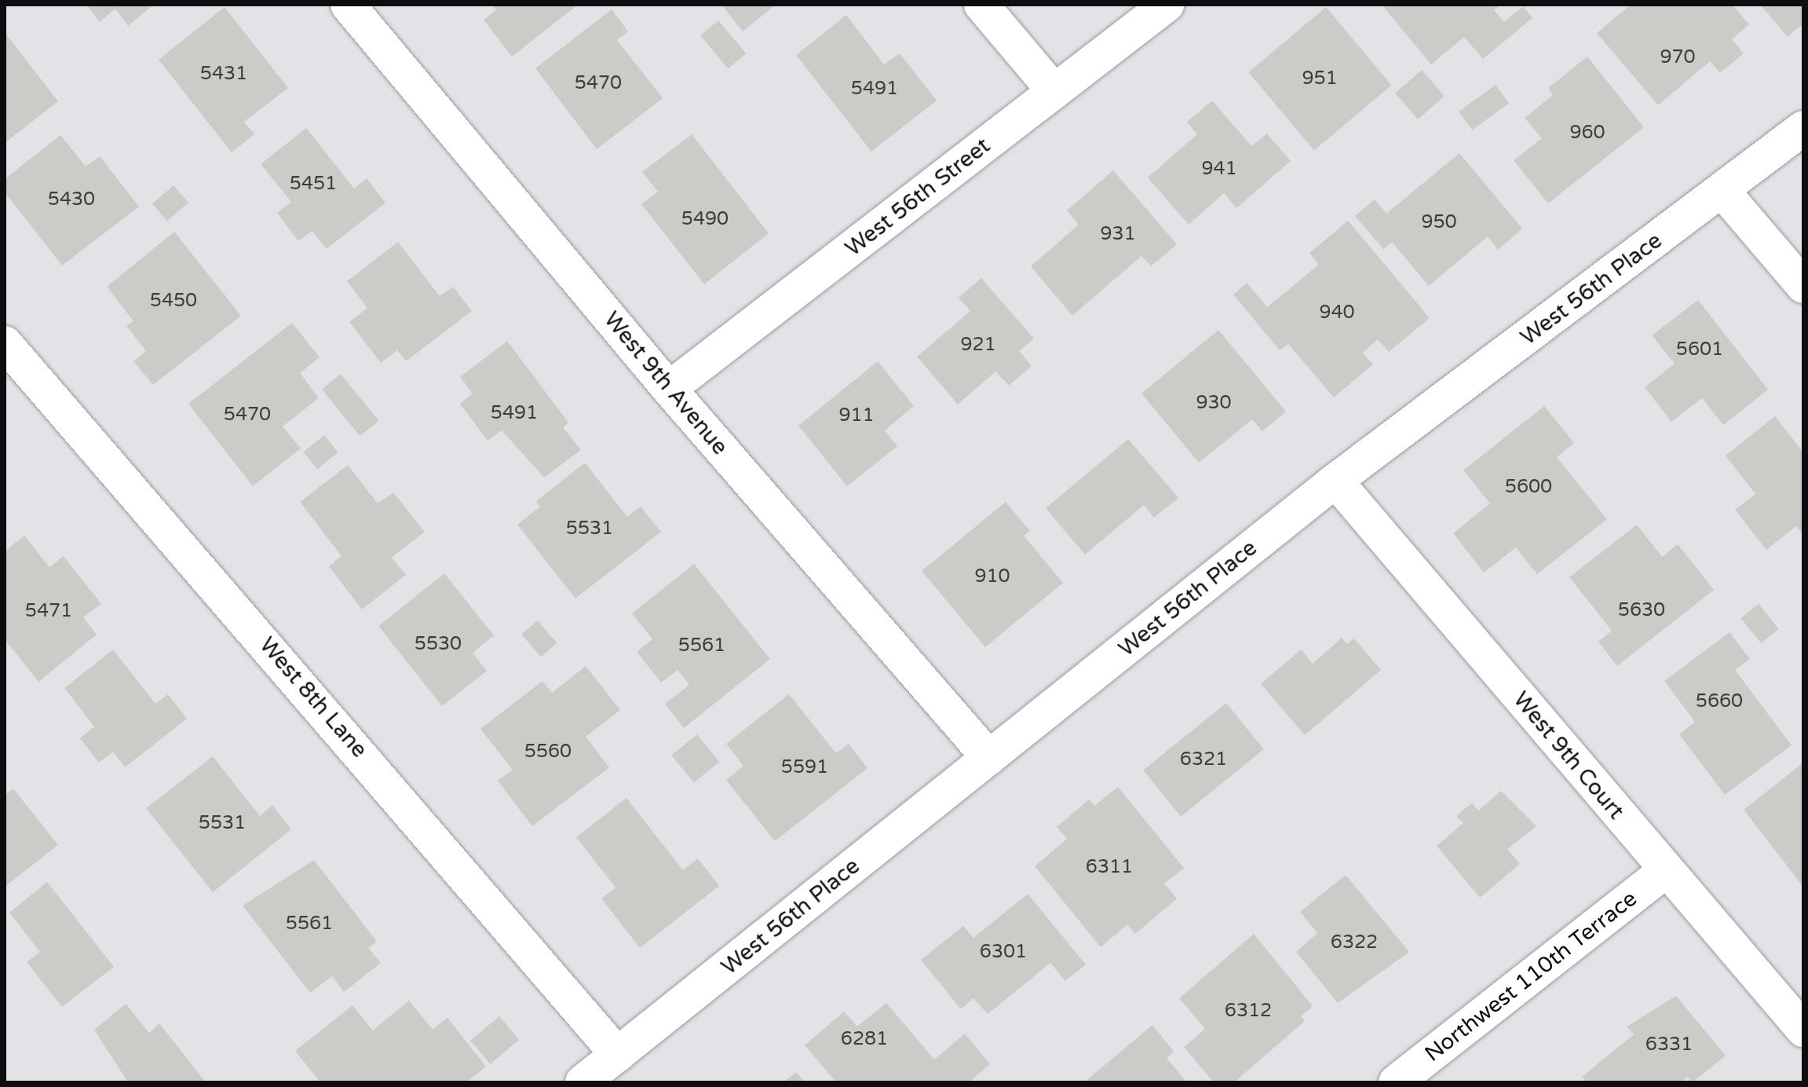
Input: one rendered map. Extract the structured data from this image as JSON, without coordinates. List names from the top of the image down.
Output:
{
  "streets": {
    "street": [
      "West 56th Street",
      "West 56th Place",
      "West 9th Avenue",
      "West 8th Lane",
      "West 9th Court",
      "Northwest 110th Terrace"
    ]
  },
  "crossings": [
    ["West 56th Street", "West 9th Avenue"],
    ["West 56th Place", "West 9th Avenue"],
    ["West 56th Place", "West 8th Lane"],
    ["West 56th Place", "West 9th Court"],
    ["West 9th Court", "Northwest 110th Terrace"]
  ],
  "house_numbers": [
    "970",
    "5431",
    "951",
    "5470",
    "5491",
    "960",
    "941",
    "5451",
    "5430",
    "5490",
    "950",
    "931",
    "5450",
    "940",
    "921",
    "5601",
    "930",
    "5491",
    "5470",
    "911",
    "5600",
    "5531",
    "910",
    "5630",
    "5471",
    "5530",
    "5561",
    "5660",
    "5560",
    "6321",
    "5591",
    "5531",
    "6311",
    "5561",
    "6322",
    "6301",
    "6312",
    "6281",
    "6331"
  ]
}
